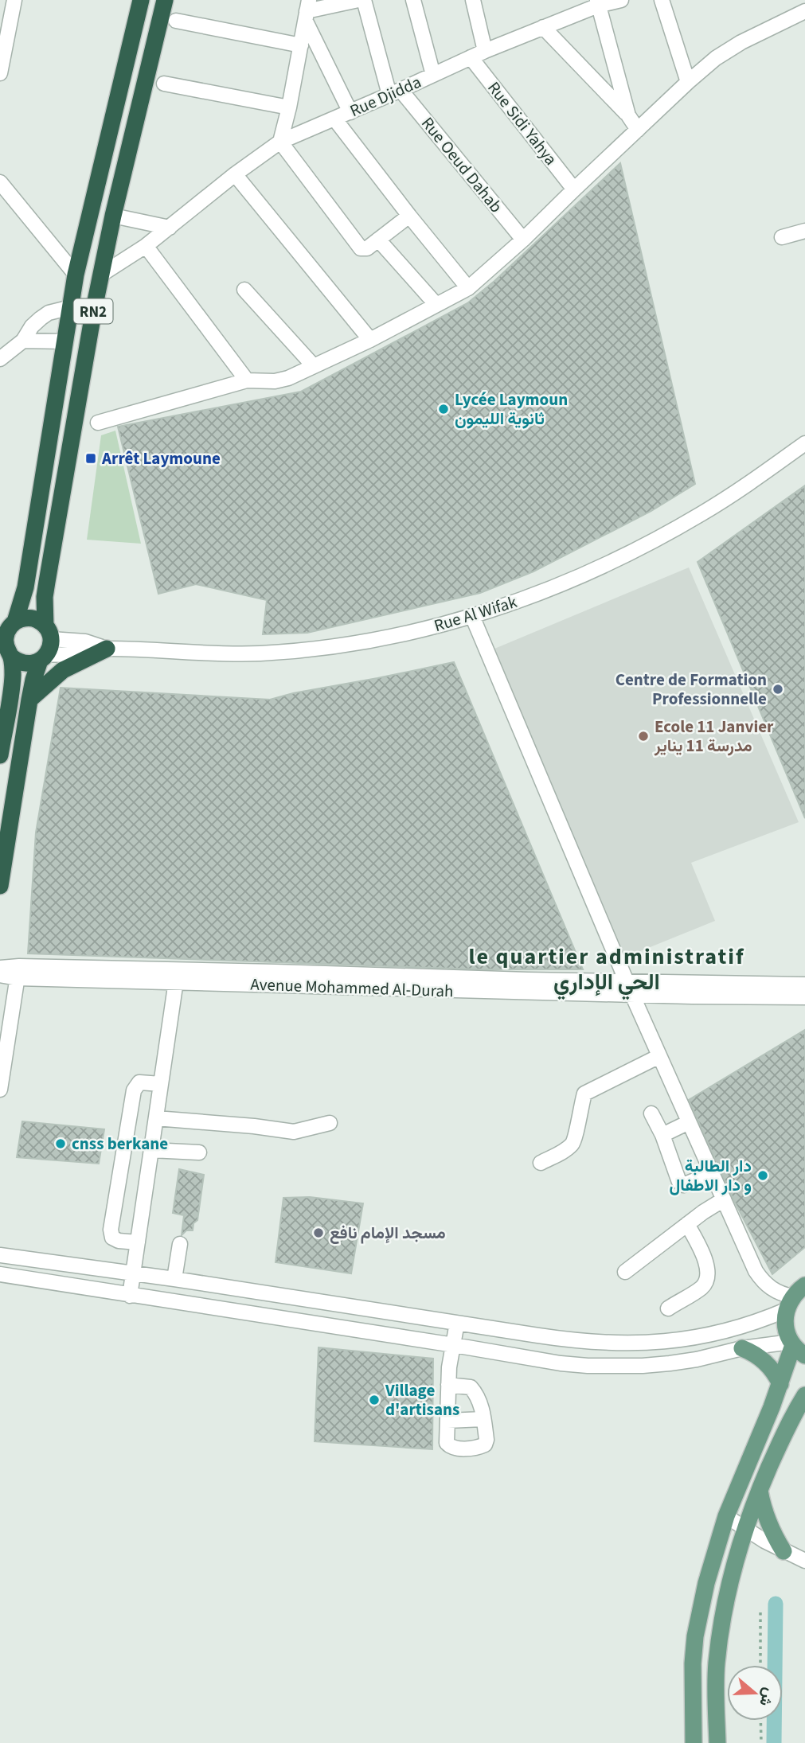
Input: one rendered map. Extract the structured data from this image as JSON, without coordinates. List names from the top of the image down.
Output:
{
  "streets": {
    "highway": ["RN2"],
    "street": [
      "Rue Djidda",
      "Rue Sidi Yahya",
      "Rue Oeud Dahab",
      "Rue Al Wifak",
      "Avenue Mohammed Al-Durah"
    ]
  },
  "crossings": [
    ["Rue Djidda", "Rue Sidi Yahya"],
    ["Rue Djidda", "Rue Oeud Dahab"],
    ["Rue Djidda", "RN2"],
    ["RN2", "Rue Al Wifak"]
  ],
  "districts": ["le quartier administratif الحي الإداري"],
  "places": {
    "other": [
      "Lycée Laymoun ثانوية الليمون",
      "Centre de Formation Professionnelle",
      "Ecole 11 Janvier مدرسة 11 يناير",
      "cnss berkane",
      "دار الطالبة و دار الاطفال",
      "مسجد الإمام نافع",
      "Village d'artisans"
    ],
    "transit": ["Arrêt Laymoune"]
  },
  "north": "right"
}
